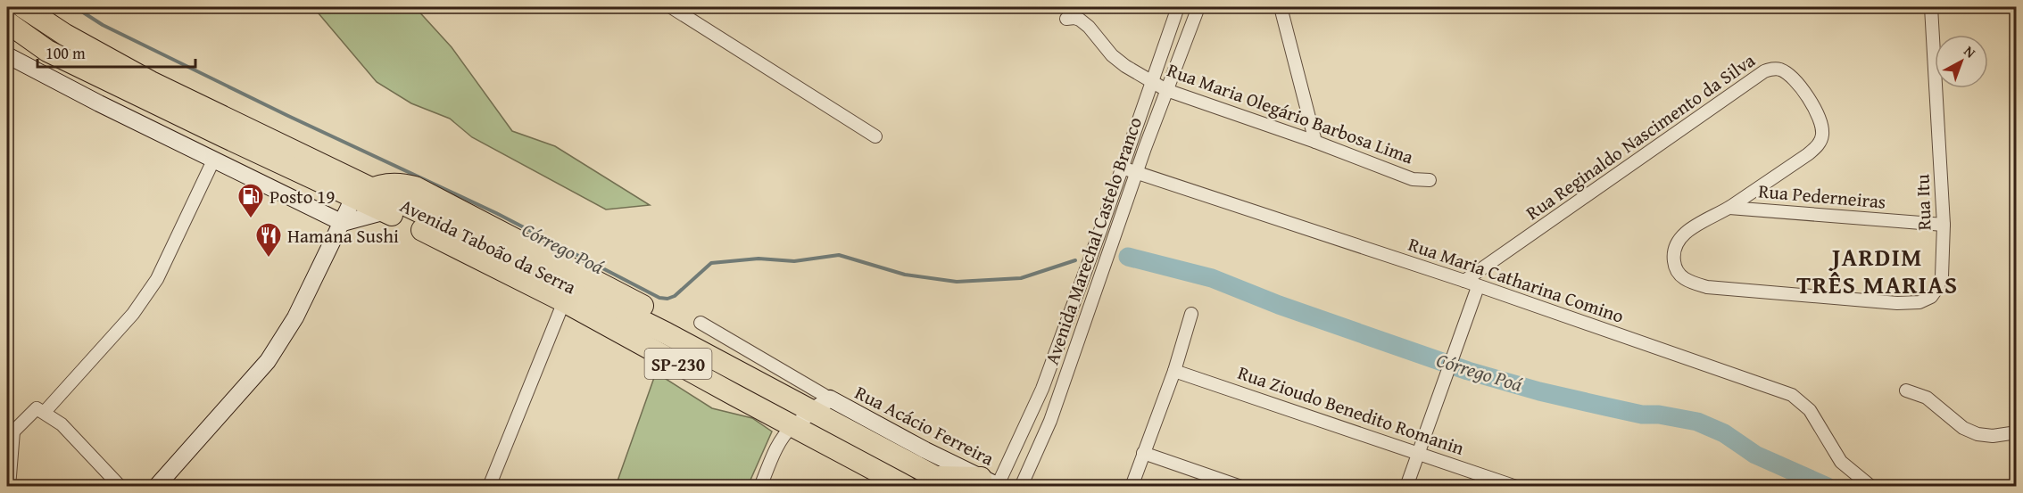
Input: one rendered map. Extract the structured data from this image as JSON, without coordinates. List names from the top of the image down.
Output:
{
  "streets": {
    "highway": ["Avenida Taboão da Serra", "SP-230"],
    "street": [
      "Rua Maria Olegário Barbosa Lima",
      "Rua Reginaldo Nascimento da Silva",
      "Rua Pederneiras",
      "Rua Itu",
      "Avenida Marechal Castelo Branco",
      "Rua Maria Catharina Comino",
      "Rua Zioudo Benedito Romanin",
      "Rua Acácio Ferreira"
    ]
  },
  "crossings": [
    ["Rua Maria Olegário Barbosa Lima", "Avenida Marechal Castelo Branco"],
    ["Rua Reginaldo Nascimento da Silva", "Rua Pederneiras"],
    ["Rua Reginaldo Nascimento da Silva", "Rua Itu"],
    ["Rua Reginaldo Nascimento da Silva", "Rua Maria Catharina Comino"],
    ["Rua Pederneiras", "Rua Itu"],
    ["Avenida Marechal Castelo Branco", "Rua Maria Catharina Comino"],
    ["Avenida Marechal Castelo Branco", "Rua Acácio Ferreira"],
    ["Avenida Taboão da Serra", "Rua Acácio Ferreira"]
  ],
  "districts": ["JARDIM TRÊS MARIAS"],
  "water": ["Córrego Poá"],
  "places": {
    "fuel station": ["Posto 19"],
    "restaurant": ["Hamana Sushi"]
  },
  "scale_bar": "100 m",
  "north": "top right"
}
